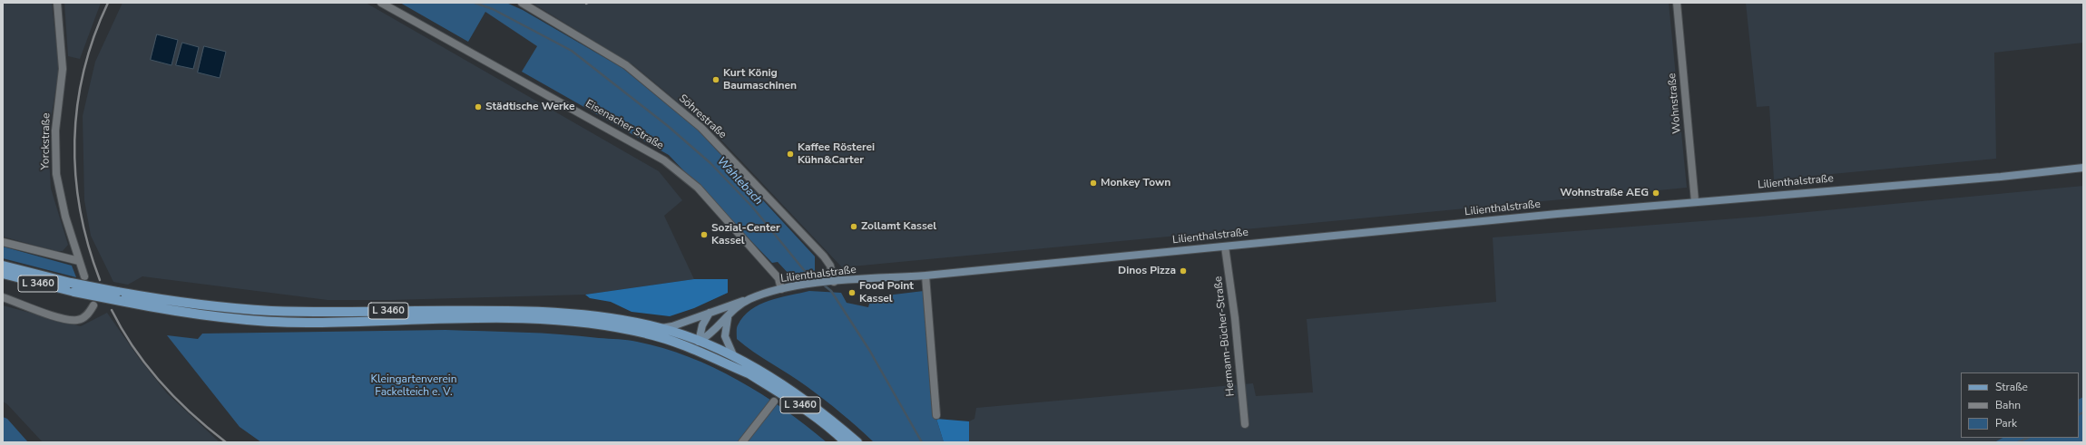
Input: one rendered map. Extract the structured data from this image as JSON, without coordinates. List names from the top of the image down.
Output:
{
  "streets": {
    "main road": ["Lilienthalstraße", "L 3460"],
    "street": [
      "Wohnstraße",
      "Söhrestraße",
      "Eisenacher Straße",
      "Yorckstraße",
      "Hermann-Bücher-Straße"
    ]
  },
  "crossings": [
    ["Wohnstraße", "Lilienthalstraße"],
    ["Söhrestraße", "Lilienthalstraße"],
    ["Eisenacher Straße", "Lilienthalstraße"],
    ["Lilienthalstraße", "L 3460"],
    ["Lilienthalstraße", "Hermann-Bücher-Straße"]
  ],
  "water": ["Wahlebach"],
  "parks": ["Kleingartenverein Fackelteich e. V."],
  "places": [
    "Kurt König Baumaschinen",
    "Städtische Werke",
    "Kaffee Rösterei Kühn&Carter",
    "Monkey Town",
    "Wohnstraße AEG",
    "Zollamt Kassel",
    "Sozial-Center Kassel",
    "Dinos Pizza",
    "Food Point Kassel"
  ],
  "legend": ["Straße", "Bahn", "Park"]
}
